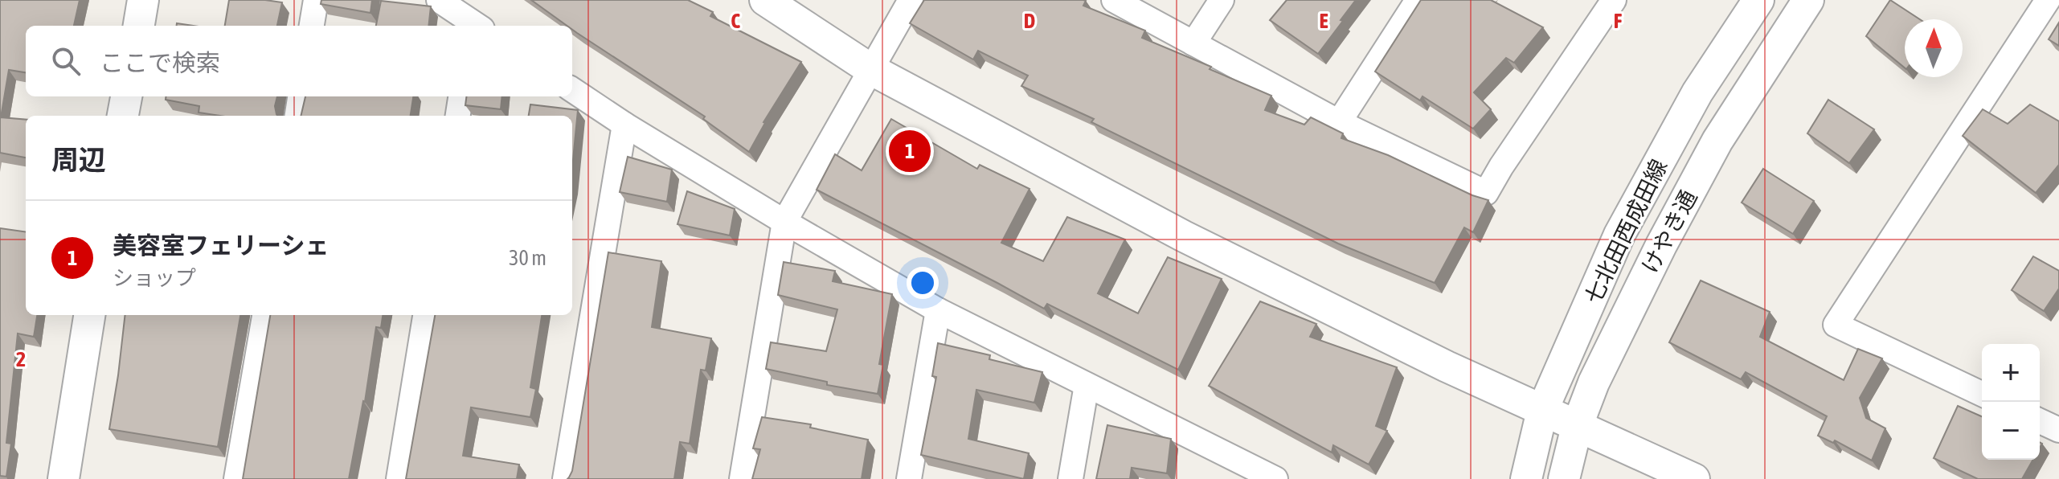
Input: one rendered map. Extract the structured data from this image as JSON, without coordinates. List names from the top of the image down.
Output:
{
  "streets": {
    "street": ["七北田西成田線", "けやき通"]
  },
  "north": "top",
  "page": {
    "search": "ここで検索",
    "heading": "周辺",
    "pins": "1",
    "list": [
      {
        "mark": "1",
        "name": "美容室フェリーシェ",
        "note": "ショップ",
        "value": "30 m"
      }
    ],
    "map_buttons": ["+", "−"]
  },
  "grid": {
    "columns": [
      "C",
      "D",
      "E",
      "F"
    ],
    "rows": ["2"]
  }
}
